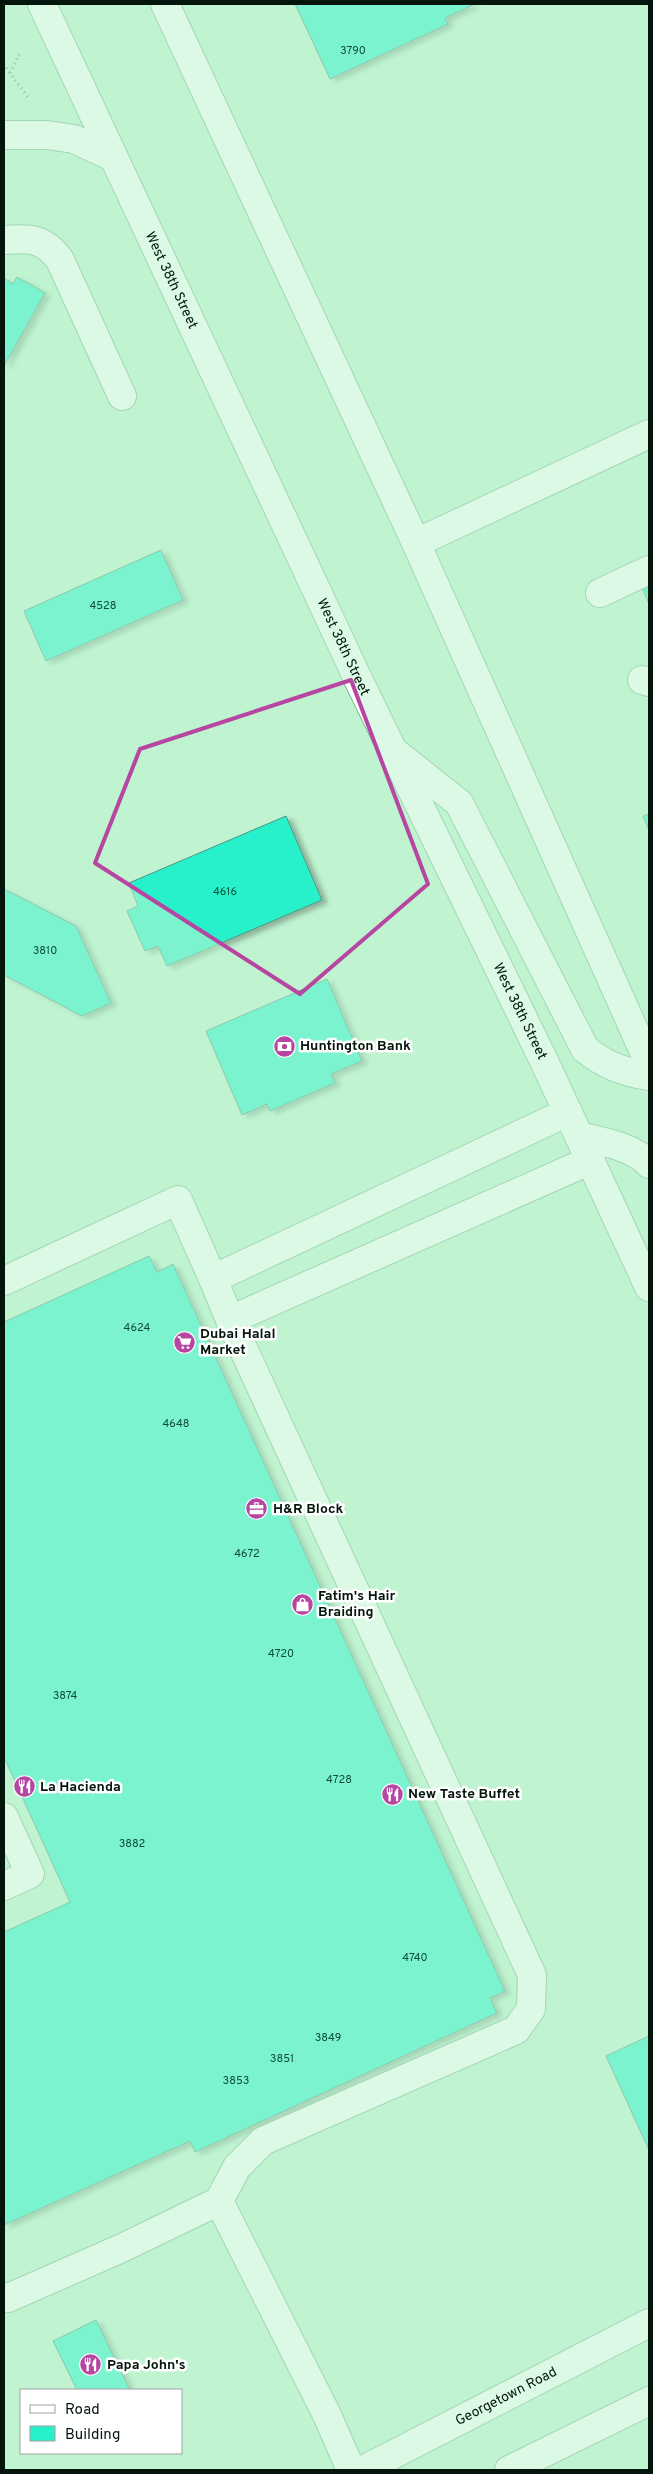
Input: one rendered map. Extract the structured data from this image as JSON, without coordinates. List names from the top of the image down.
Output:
{
  "streets": {
    "main road": ["West 38th Street", "Georgetown Road"]
  },
  "places": {
    "bank": ["Huntington Bank"],
    "supermarket": ["Dubai Halal Market"],
    "office": ["H&R Block"],
    "shop": ["Fatim's Hair Braiding"],
    "restaurant": ["La Hacienda", "New Taste Buffet", "Papa John's"]
  },
  "house_numbers": [
    "3790",
    "4528",
    "4616",
    "3810",
    "4624",
    "4648",
    "4672",
    "4720",
    "3874",
    "4728",
    "3882",
    "4740",
    "3849",
    "3851",
    "3853"
  ],
  "legend": ["Road", "Building"]
}
